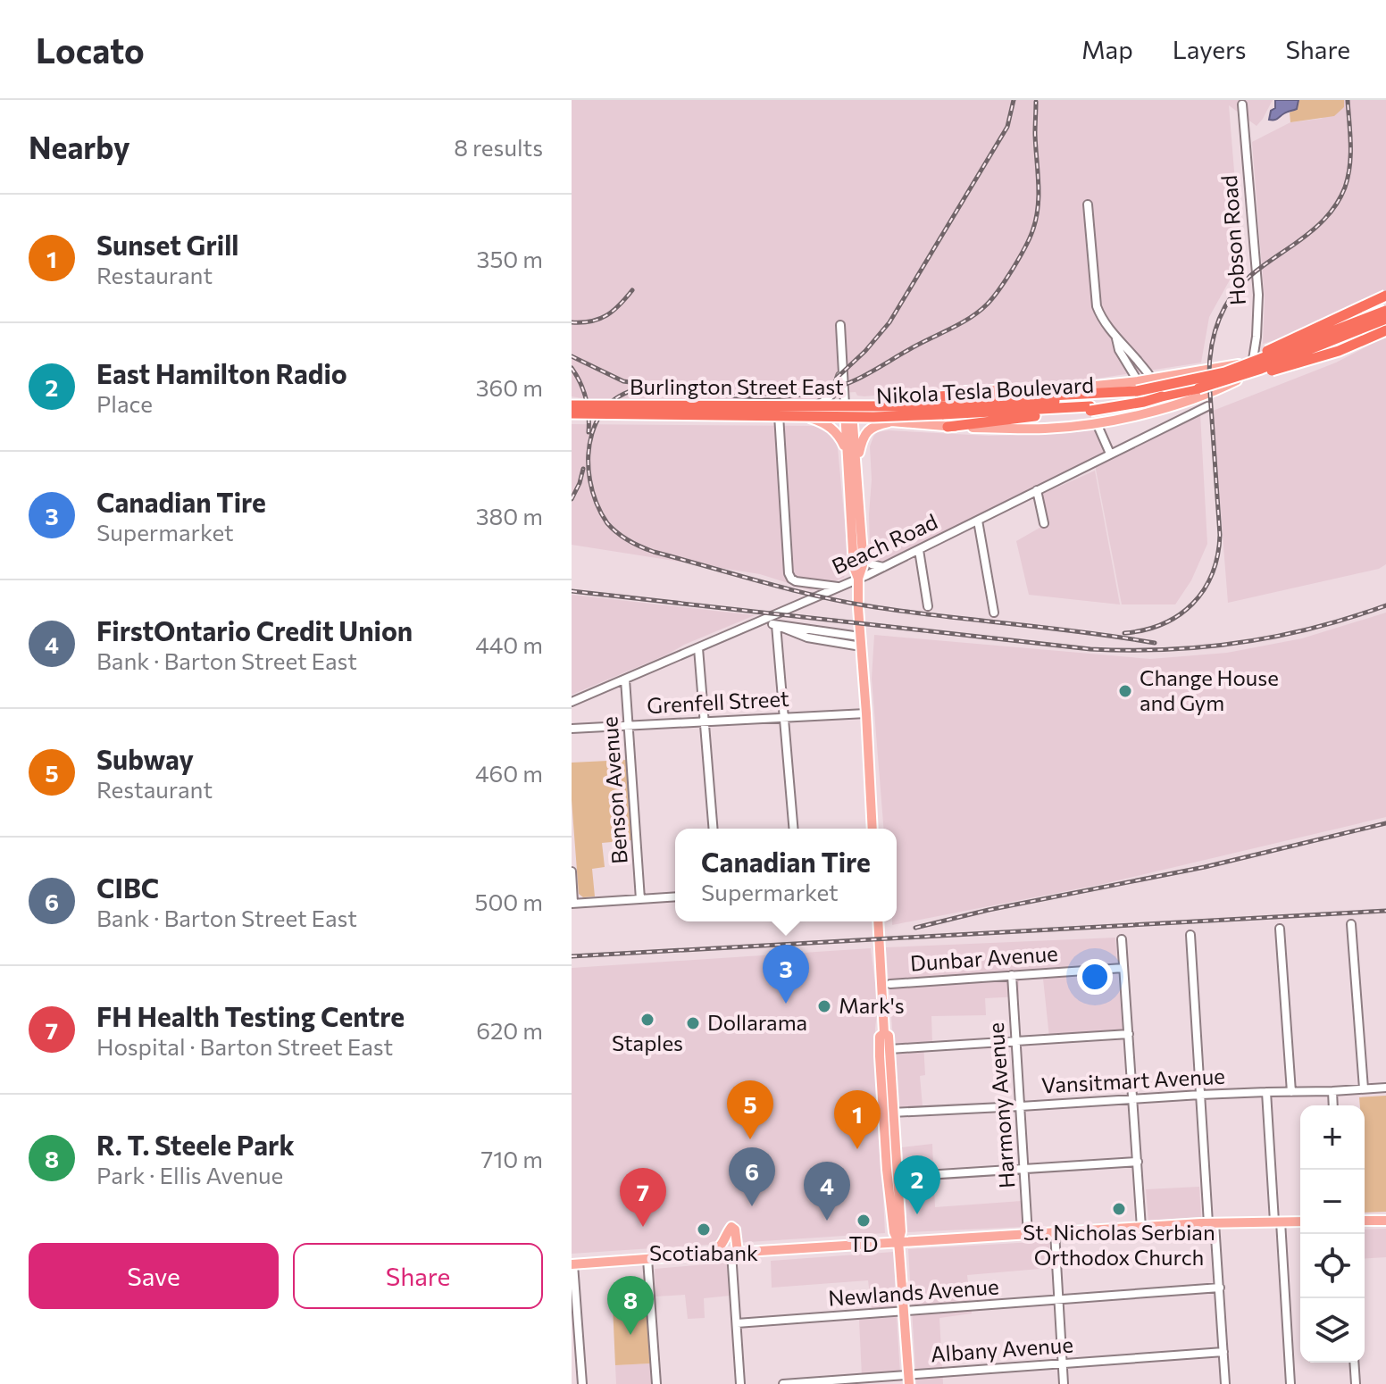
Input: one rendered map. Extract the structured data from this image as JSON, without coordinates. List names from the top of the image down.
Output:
{
  "streets": {
    "highway": ["Nikola Tesla Boulevard"],
    "main road": ["Burlington Street East"],
    "street": [
      "Hobson Road",
      "Beach Road",
      "Grenfell Street",
      "Benson Avenue",
      "Dunbar Avenue",
      "Vansitmart Avenue",
      "Harmony Avenue",
      "Newlands Avenue",
      "Albany Avenue"
    ]
  },
  "crossings": [
    ["Hobson Road", "Burlington Street East"],
    ["Burlington Street East", "Nikola Tesla Boulevard"],
    ["Beach Road", "Benson Avenue"],
    ["Grenfell Street", "Benson Avenue"],
    ["Dunbar Avenue", "Harmony Avenue"],
    ["Vansitmart Avenue", "Harmony Avenue"]
  ],
  "places": [
    "Change House and Gym",
    "Mark's",
    "Staples",
    "Dollarama",
    "St. Nicholas Serbian Orthodox Church",
    "TD",
    "Scotiabank"
  ],
  "page": {
    "header": "Locato",
    "nav": ["Map", "Layers", "Share"],
    "heading": ["Nearby", "8 results"],
    "list": [
      {
        "mark": "1",
        "name": "Sunset Grill",
        "note": "Restaurant",
        "value": "350 m"
      },
      {
        "mark": "2",
        "name": "East Hamilton Radio",
        "note": "Place",
        "value": "360 m"
      },
      {
        "mark": "3",
        "name": "Canadian Tire",
        "note": "Supermarket",
        "value": "380 m"
      },
      {
        "mark": "4",
        "name": "FirstOntario Credit Union",
        "note": "Bank · Barton Street East",
        "value": "440 m"
      },
      {
        "mark": "5",
        "name": "Subway",
        "note": "Restaurant",
        "value": "460 m"
      },
      {
        "mark": "6",
        "name": "CIBC",
        "note": "Bank · Barton Street East",
        "value": "500 m"
      },
      {
        "mark": "7",
        "name": "FH Health Testing Centre",
        "note": "Hospital · Barton Street East",
        "value": "620 m"
      },
      {
        "mark": "8",
        "name": "R. T. Steele Park",
        "note": "Park · Ellis Avenue",
        "value": "710 m"
      }
    ],
    "popup": ["Canadian Tire", "Supermarket"],
    "pins": [
      "3",
      "5",
      "1",
      "6",
      "2",
      "4",
      "7",
      "8"
    ],
    "map_buttons": ["+", "−"],
    "buttons": ["Save", "Share"]
  }
}
